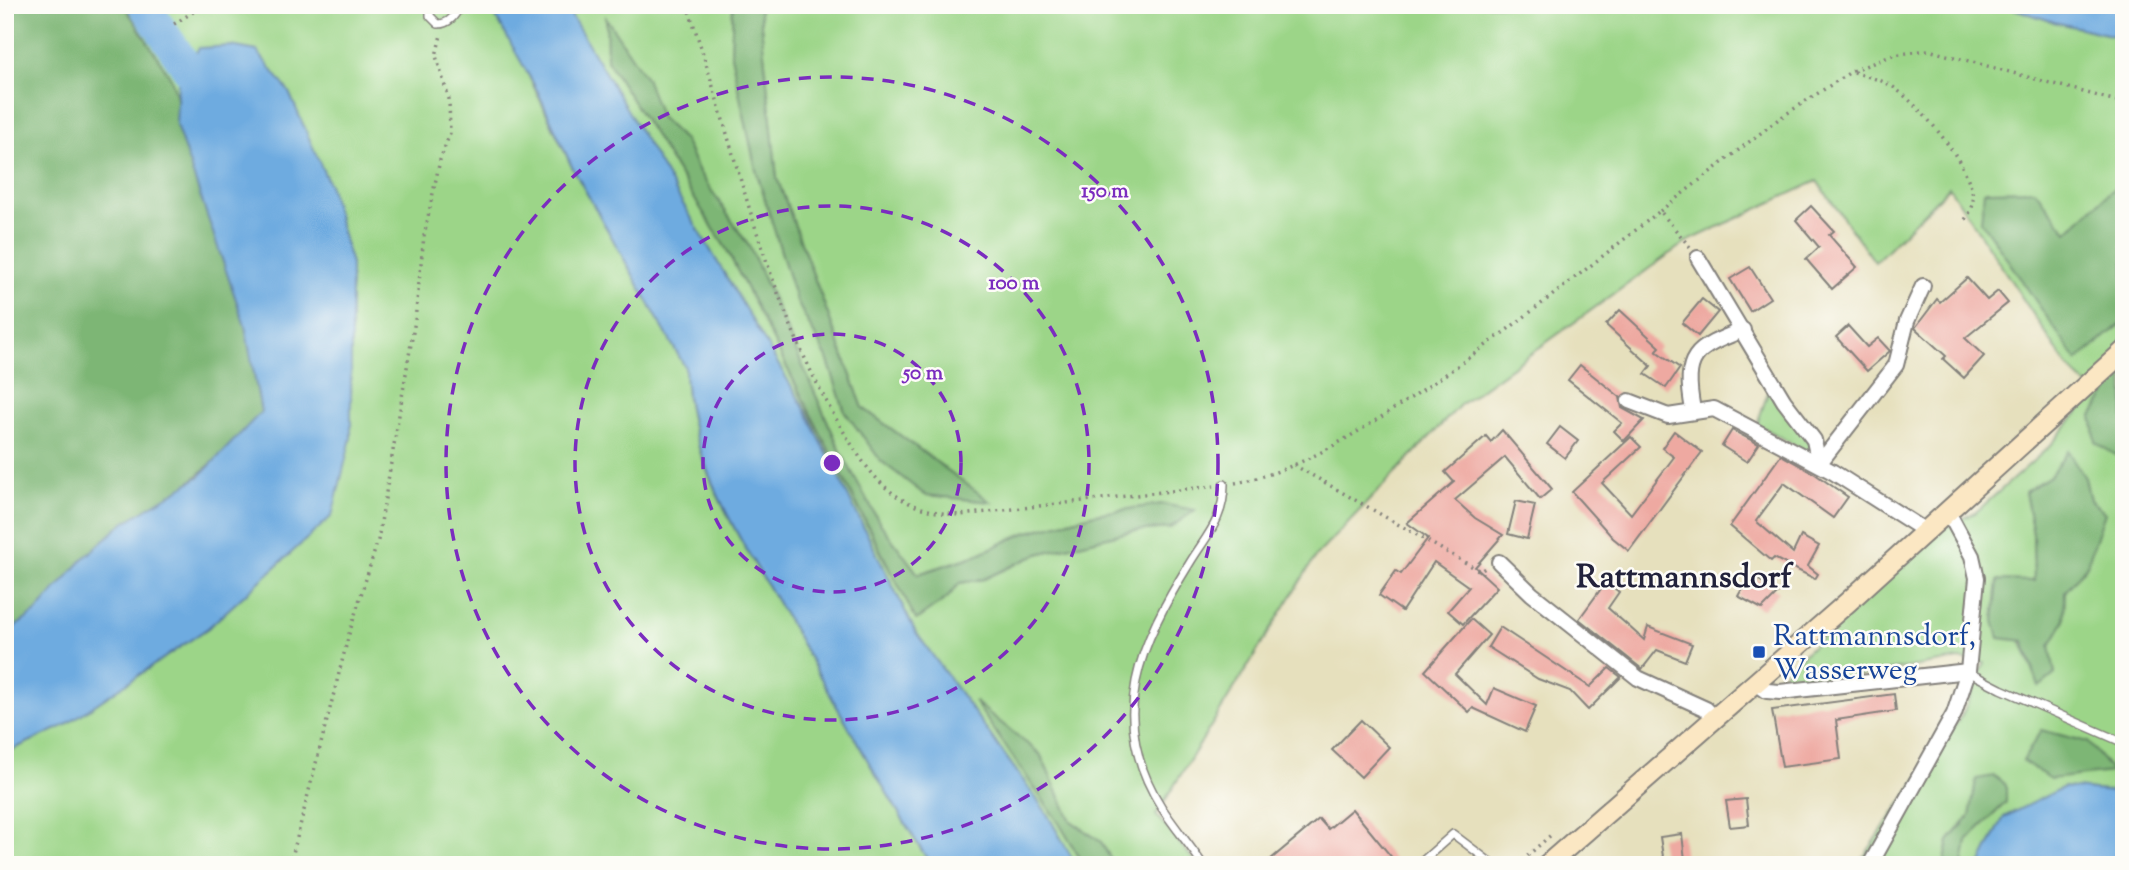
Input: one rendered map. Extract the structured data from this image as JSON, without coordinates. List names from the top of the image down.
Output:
{
  "districts": ["Rattmannsdorf"],
  "places": {
    "transit": ["Rattmannsdorf, Wasserweg"]
  },
  "rings": ["150 m", "100 m", "50 m"]
}
